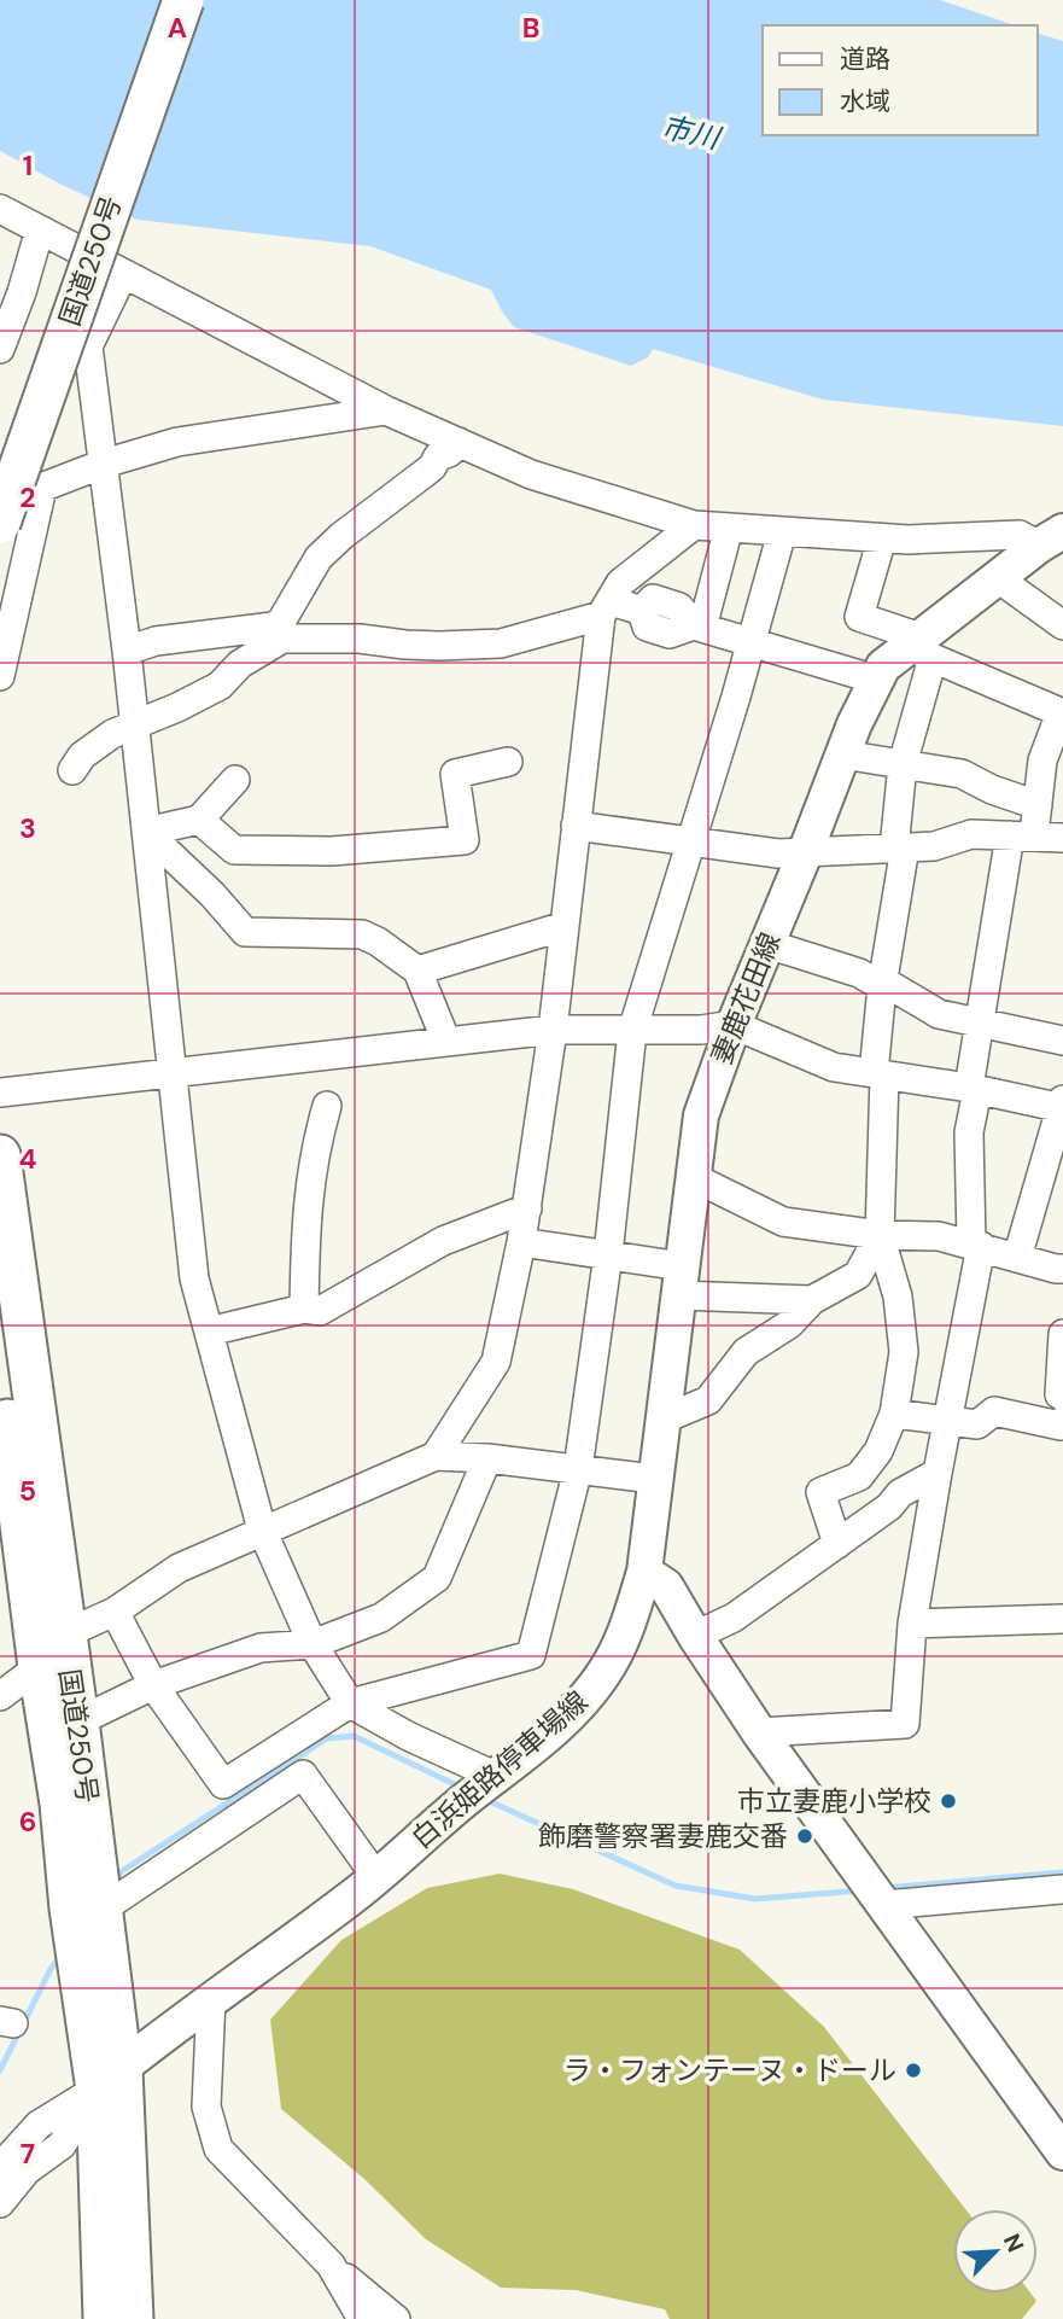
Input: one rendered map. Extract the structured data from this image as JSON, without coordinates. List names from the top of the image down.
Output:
{
  "streets": {
    "highway": ["国道250号"],
    "main road": ["妻鹿花田線", "白浜姫路停車場線"]
  },
  "crossings": [
    ["国道250号", "白浜姫路停車場線"],
    ["妻鹿花田線", "白浜姫路停車場線"]
  ],
  "water": ["市川"],
  "places": ["市立妻鹿小学校", "飾磨警察署妻鹿交番", "ラ・フォンテーヌ・ドール"],
  "legend": ["道路", "水域"],
  "north": "top right",
  "grid": {
    "columns": ["A", "B"],
    "rows": [
      "1",
      "2",
      "3",
      "4",
      "5",
      "6",
      "7"
    ]
  }
}
